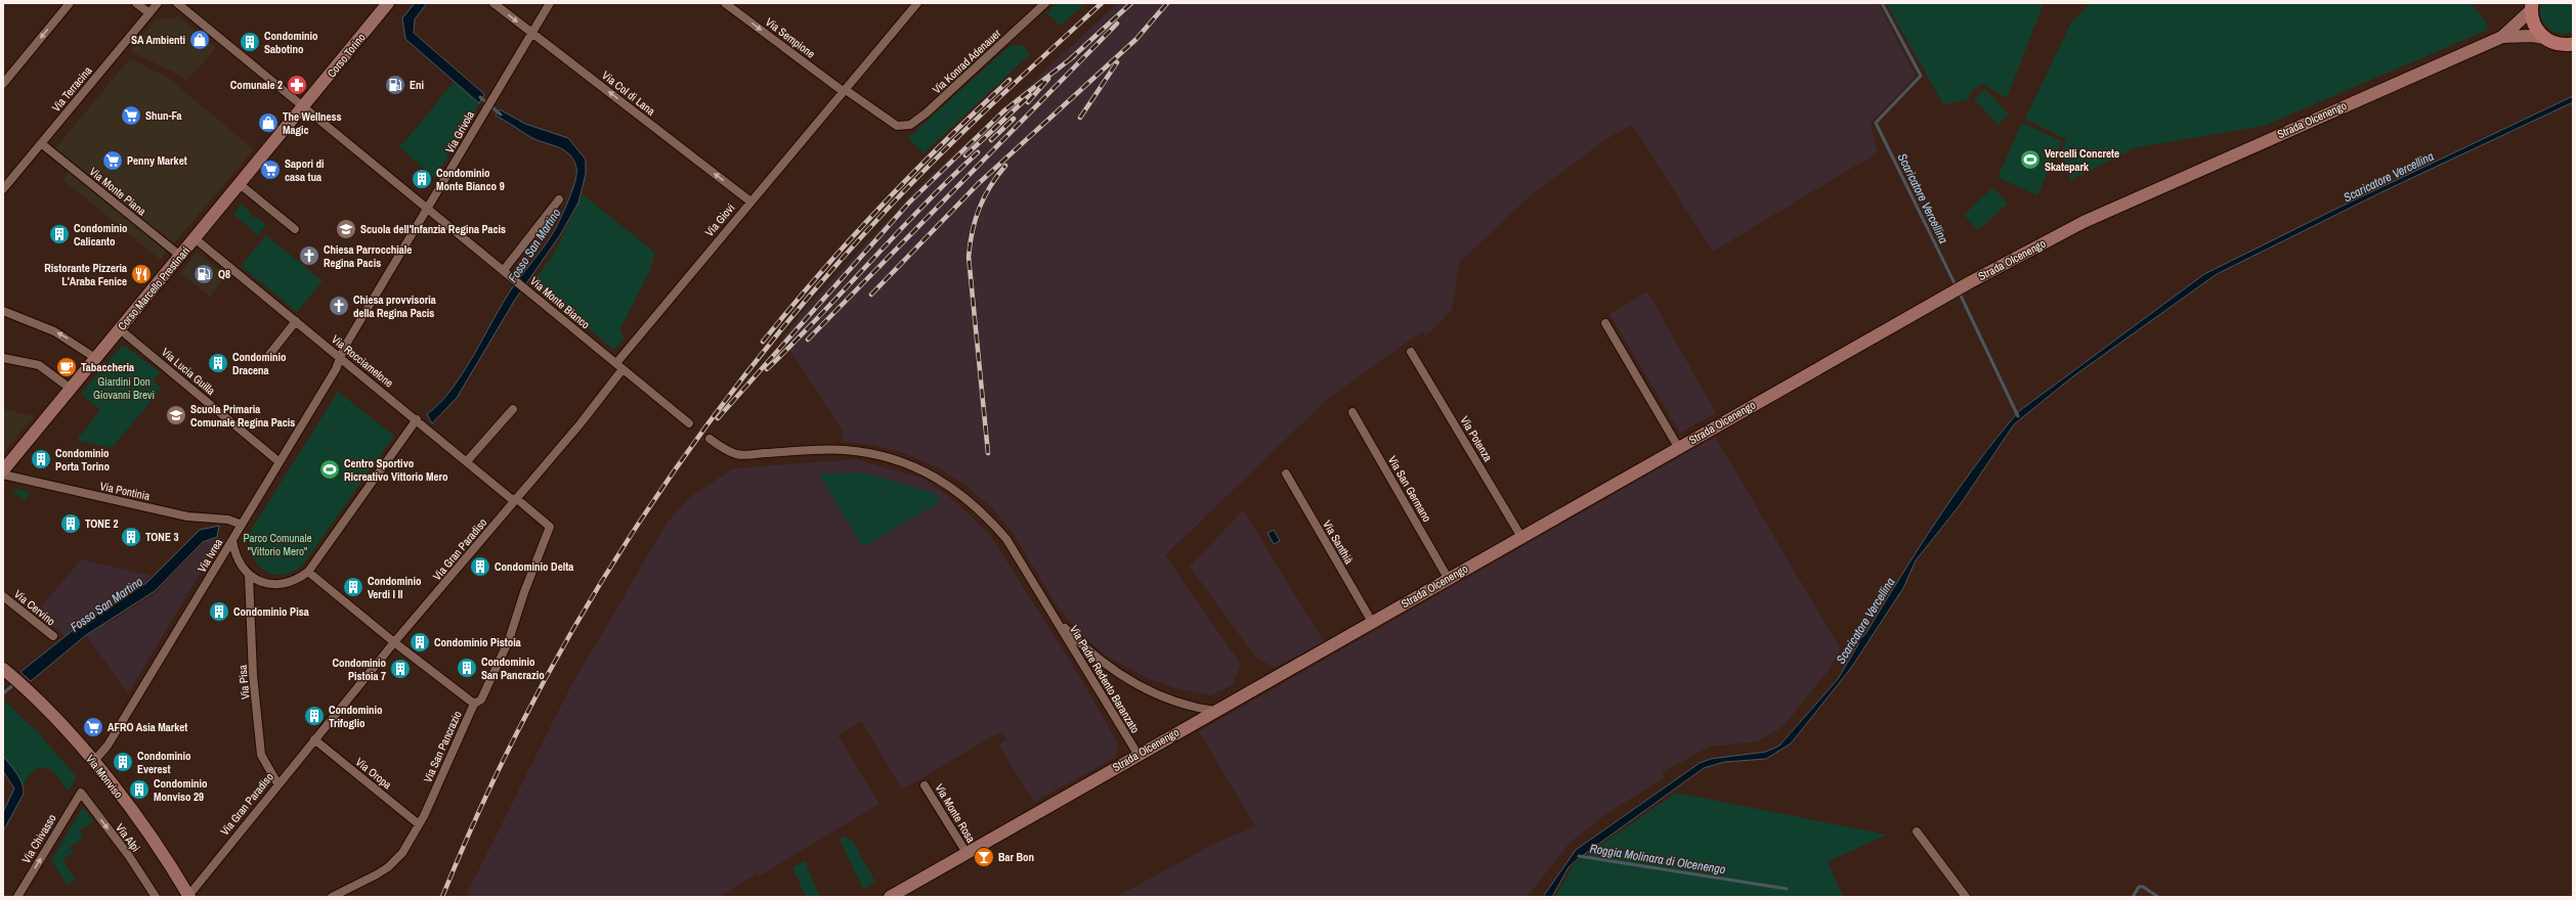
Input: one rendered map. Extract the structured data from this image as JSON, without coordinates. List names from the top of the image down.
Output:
{
  "streets": {
    "street": [
      "Via Sempione",
      "Corso Torino",
      "Via Konrad Adenauer",
      "Via Terracina",
      "Via Col di Lana",
      "Strada Olcenengo",
      "Via Grivola",
      "Via Monte Piana",
      "Via Giovi",
      "Corso Marcello Prestinari",
      "Via Monte Bianco",
      "Via Rocciamelone",
      "Via Lucia Guilla",
      "Via Potenza",
      "Via San Germano",
      "Via Pontinia",
      "Via Santhià",
      "Via Gran Paradiso",
      "Via Ivrea",
      "Via Cervino",
      "Via Padre Redento Baranzato",
      "Via Pisa",
      "Via San Pancrazio",
      "Via Oropa",
      "Via Monviso",
      "Via Monte Rosa",
      "Via Alpi",
      "Via Chivasso"
    ]
  },
  "crossings": [
    ["Via Sempione", "Via Konrad Adenauer"],
    ["Via Sempione", "Via Giovi"],
    ["Corso Torino", "Corso Marcello Prestinari"],
    ["Corso Torino", "Via Monte Bianco"],
    ["Via Terracina", "Via Monte Piana"],
    ["Via Col di Lana", "Via Grivola"],
    ["Via Col di Lana", "Via Giovi"],
    ["Strada Olcenengo", "Via Potenza"],
    ["Strada Olcenengo", "Via San Germano"],
    ["Strada Olcenengo", "Via Santhià"],
    ["Strada Olcenengo", "Via Padre Redento Baranzato"],
    ["Strada Olcenengo", "Via Monte Rosa"],
    ["Via Grivola", "Via Monte Bianco"],
    ["Via Grivola", "Via Rocciamelone"],
    ["Via Grivola", "Via Ivrea"],
    ["Via Monte Piana", "Corso Marcello Prestinari"],
    ["Via Giovi", "Via Monte Bianco"],
    ["Via Giovi", "Via Gran Paradiso"],
    ["Corso Marcello Prestinari", "Via Monte Bianco"],
    ["Corso Marcello Prestinari", "Via Rocciamelone"],
    ["Corso Marcello Prestinari", "Via Lucia Guilla"],
    ["Via Monte Bianco", "Via Gran Paradiso"],
    ["Via Rocciamelone", "Via Gran Paradiso"],
    ["Via Rocciamelone", "Via Ivrea"],
    ["Via Rocciamelone", "Via San Pancrazio"],
    ["Via Lucia Guilla", "Via Ivrea"],
    ["Via Pontinia", "Via Ivrea"],
    ["Via Gran Paradiso", "Via Pisa"],
    ["Via Gran Paradiso", "Via Oropa"],
    ["Via Gran Paradiso", "Via Monviso"],
    ["Via Ivrea", "Via Monviso"],
    ["Via San Pancrazio", "Via Oropa"],
    ["Via Alpi", "Via Chivasso"]
  ],
  "one_way": ["Via Sempione", "Via Alpi", "Via Chivasso"],
  "water": ["Scaricatore Vercellina", "Fosso San Martino", "Roggia Molinara di Olcenengo"],
  "parks": ["Giardini Don Giovanni Brevi", "Parco Comunale \"Vittorio Mero\""],
  "places": {
    "shop": ["SA Ambienti", "The Wellness Magic"],
    "building": [
      "Condominio Sabotino",
      "Condominio Monte Bianco 9",
      "Condominio Calicanto",
      "Condominio Dracena",
      "Condominio Porta Torino",
      "TONE 2",
      "TONE 3",
      "Condominio Delta",
      "Condominio Verdi I II",
      "Condominio Pisa",
      "Condominio Pistoia",
      "Condominio San Pancrazio",
      "Condominio Pistoia 7",
      "Condominio Trifoglio",
      "Condominio Everest",
      "Condominio Monviso 29"
    ],
    "pharmacy": ["Comunale 2"],
    "fuel station": ["Eni", "Q8"],
    "supermarket": [
      "Shun-Fa",
      "Penny Market",
      "Sapori di casa tua",
      "AFRO Asia Market"
    ],
    "sports": ["Vercelli Concrete Skatepark", "Centro Sportivo Ricreativo Vittorio Mero"],
    "school or university": ["Scuola dell'Infanzia Regina Pacis", "Scuola Primaria Comunale Regina Pacis"],
    "church": ["Chiesa Parrocchiale Regina Pacis", "Chiesa provvisoria della Regina Pacis"],
    "restaurant": ["Ristorante Pizzeria L'Araba Fenice"],
    "cafe": ["Tabaccheria"],
    "bar": ["Bar Bon"]
  }
}
